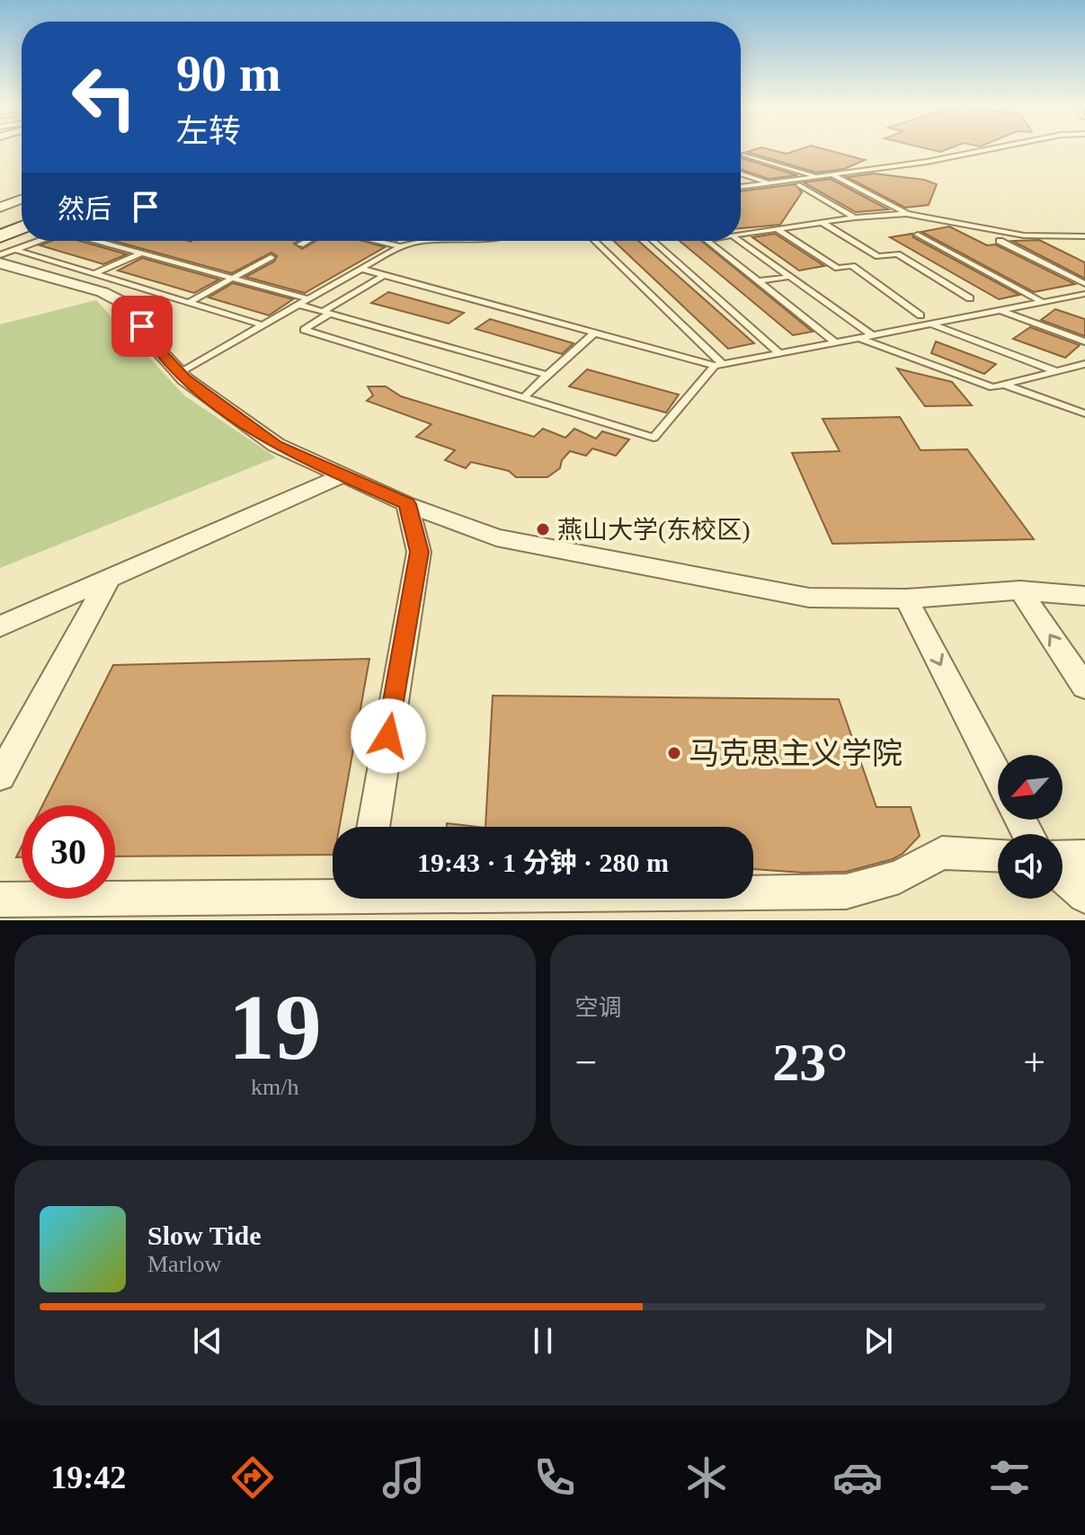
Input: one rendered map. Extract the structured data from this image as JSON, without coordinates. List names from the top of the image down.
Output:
{
  "places": ["燕山大学(东校区)", "马克思主义学院"],
  "north": "bottom left",
  "page": {
    "turn": ["90 m", "左转"],
    "then": "然后",
    "limit": "30",
    "trip": "19:43 · 1 分钟 · 280 m",
    "tile": [
      ["19", "km/h"],
      "空调"
    ],
    "heat": ["−", "23°", "+"],
    "song": ["Slow Tide", "Marlow"],
    "tabs": "19:42"
  }
}
